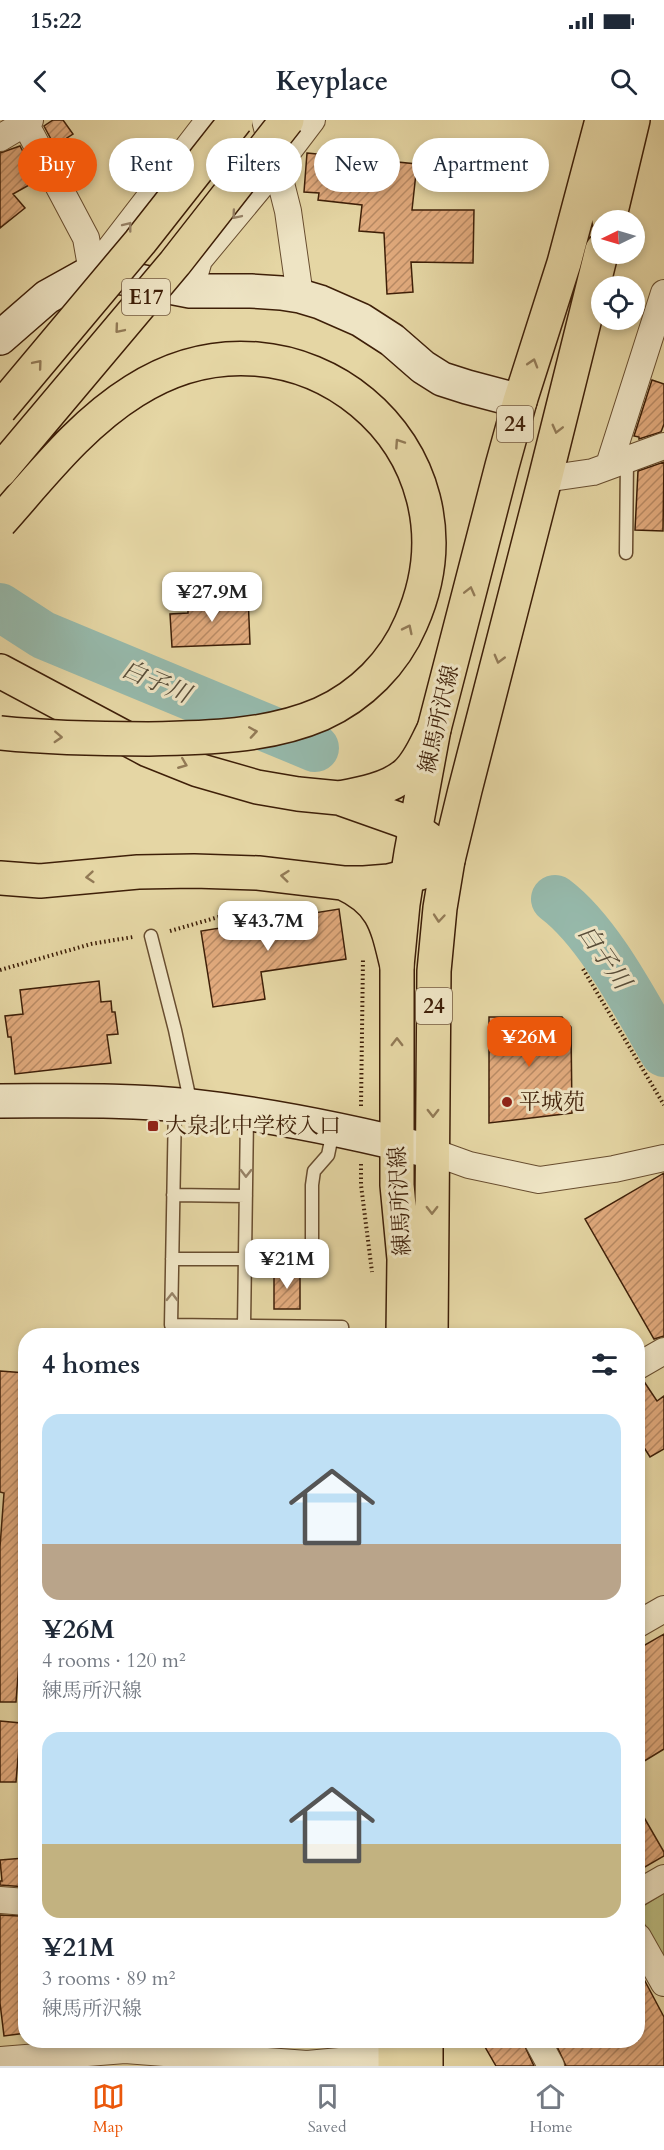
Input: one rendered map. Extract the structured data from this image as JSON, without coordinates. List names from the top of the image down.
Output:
{
  "streets": {
    "main road": ["E17", "24", "練馬所沢線"]
  },
  "water": ["白子川"],
  "places": {
    "other": ["平城苑"],
    "transit": ["大泉北中学校入口"]
  },
  "north": "left",
  "page": {
    "status": "15:22",
    "header": "Keyplace",
    "chip": [
      "Buy",
      "Rent",
      "Filters",
      "New",
      "Apartment"
    ],
    "price": [
      "¥27.9M",
      "¥43.7M",
      "¥26M",
      "¥21M"
    ],
    "heading": "4 homes",
    "list": [
      {
        "name": "¥26M",
        "note": "4 rooms · 120 m² · 練馬所沢線"
      },
      {
        "name": "¥21M",
        "note": "3 rooms · 89 m² · 練馬所沢線"
      }
    ],
    "tabs": ["Map", "Saved", "Home"]
  }
}
